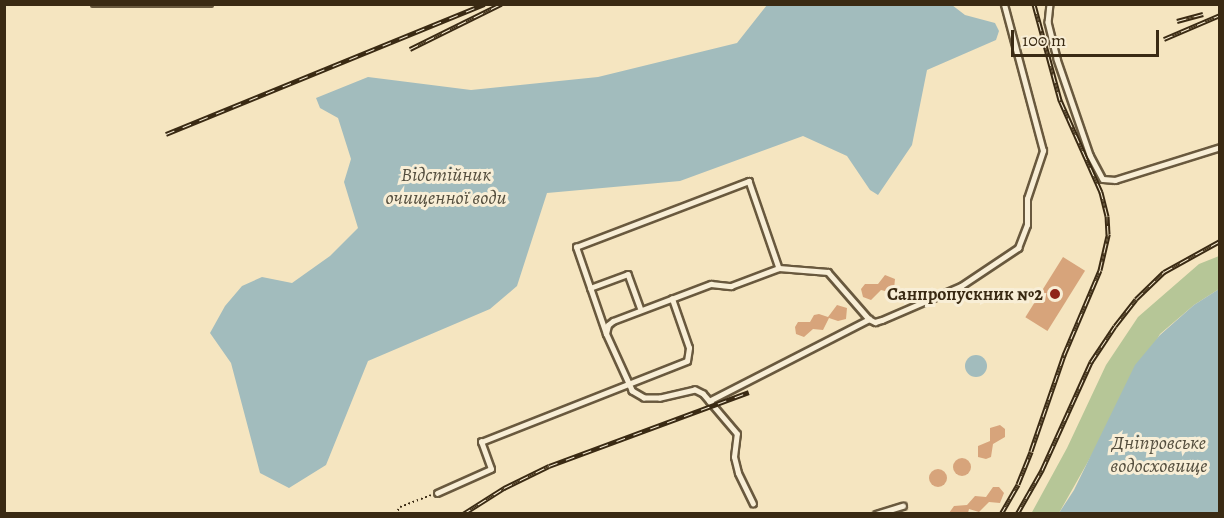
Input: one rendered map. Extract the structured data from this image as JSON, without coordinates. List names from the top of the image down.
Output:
{
  "water": ["Відстійник очищенної води", "Дніпровське водосховище"],
  "places": ["Санпропускник №2"],
  "scale_bar": "100 m"
}
